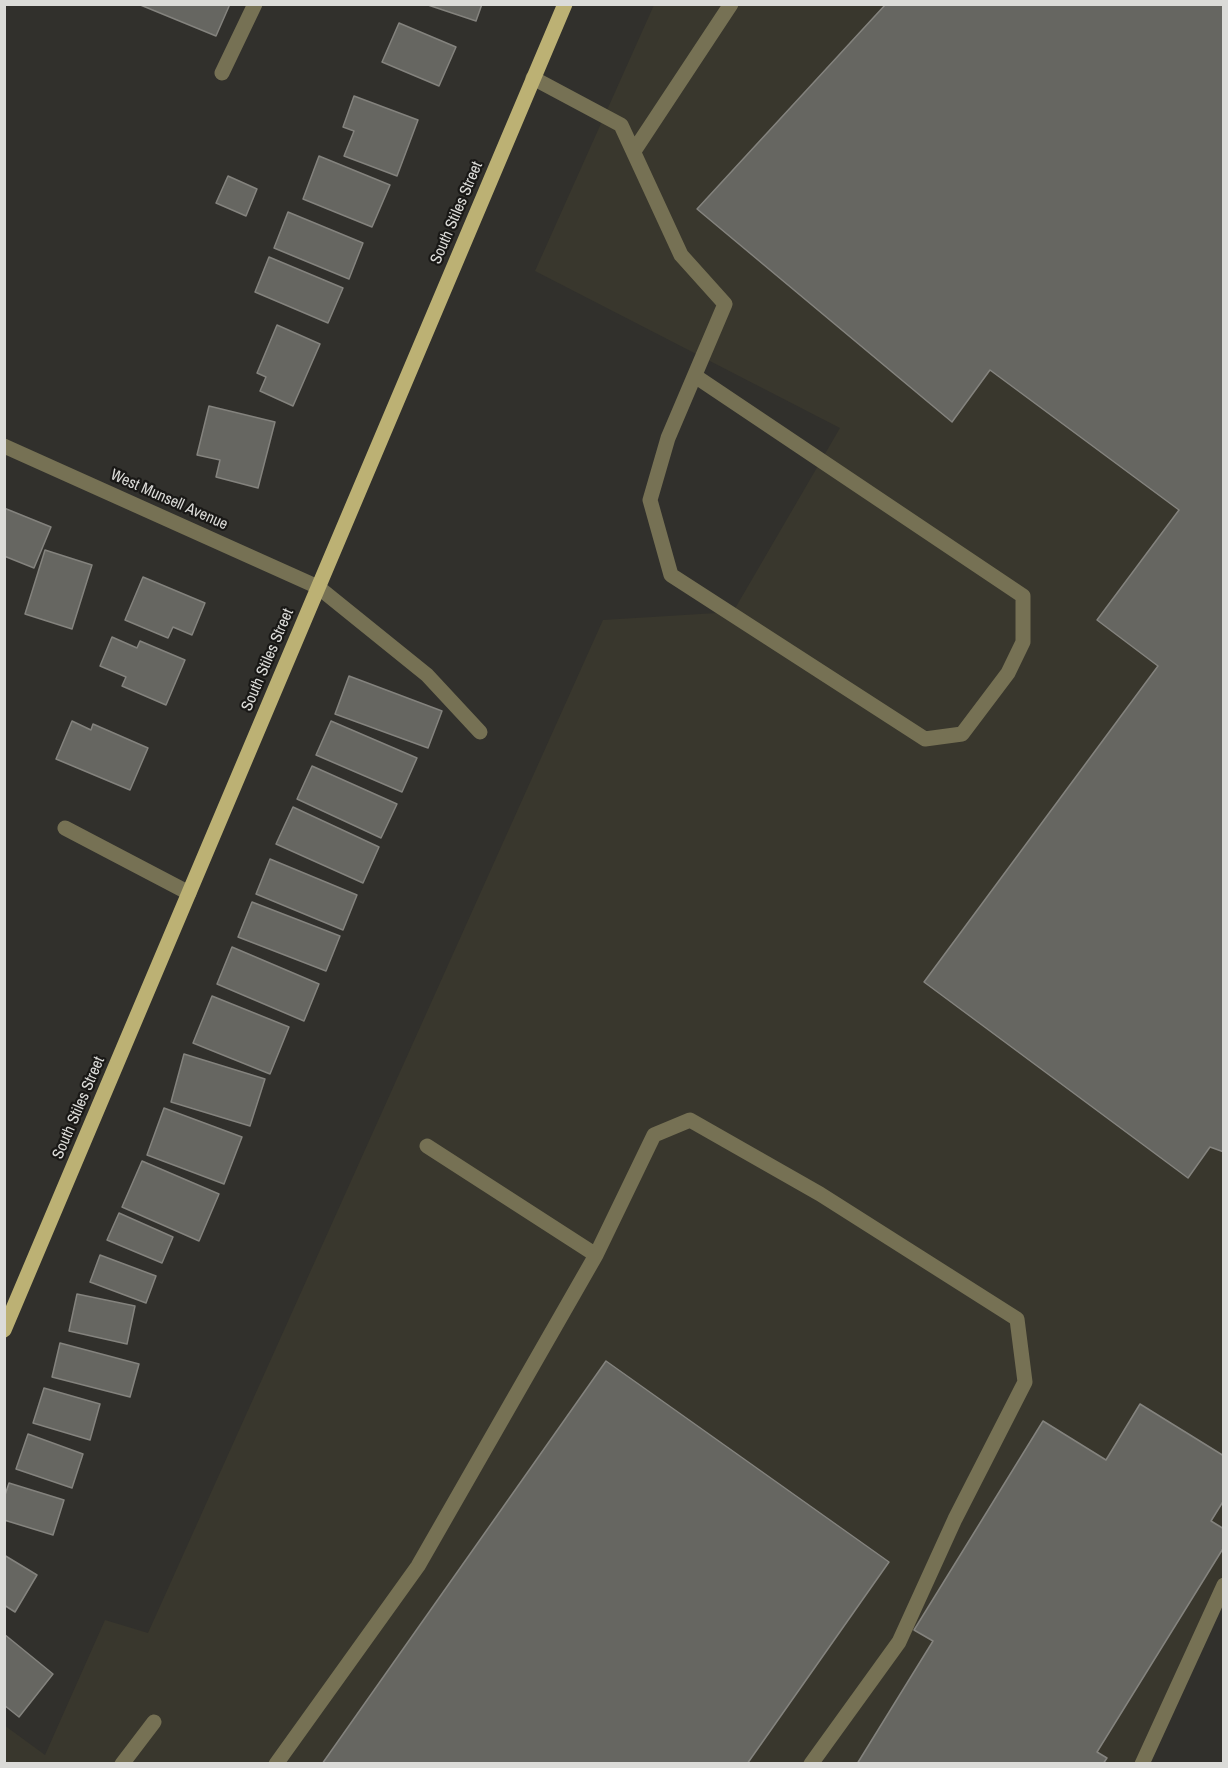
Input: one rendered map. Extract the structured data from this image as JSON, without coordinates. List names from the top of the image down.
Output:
{
  "streets": {
    "main road": ["South Stiles Street"],
    "street": ["West Munsell Avenue"]
  },
  "crossings": [
    ["South Stiles Street", "West Munsell Avenue"]
  ]
}
